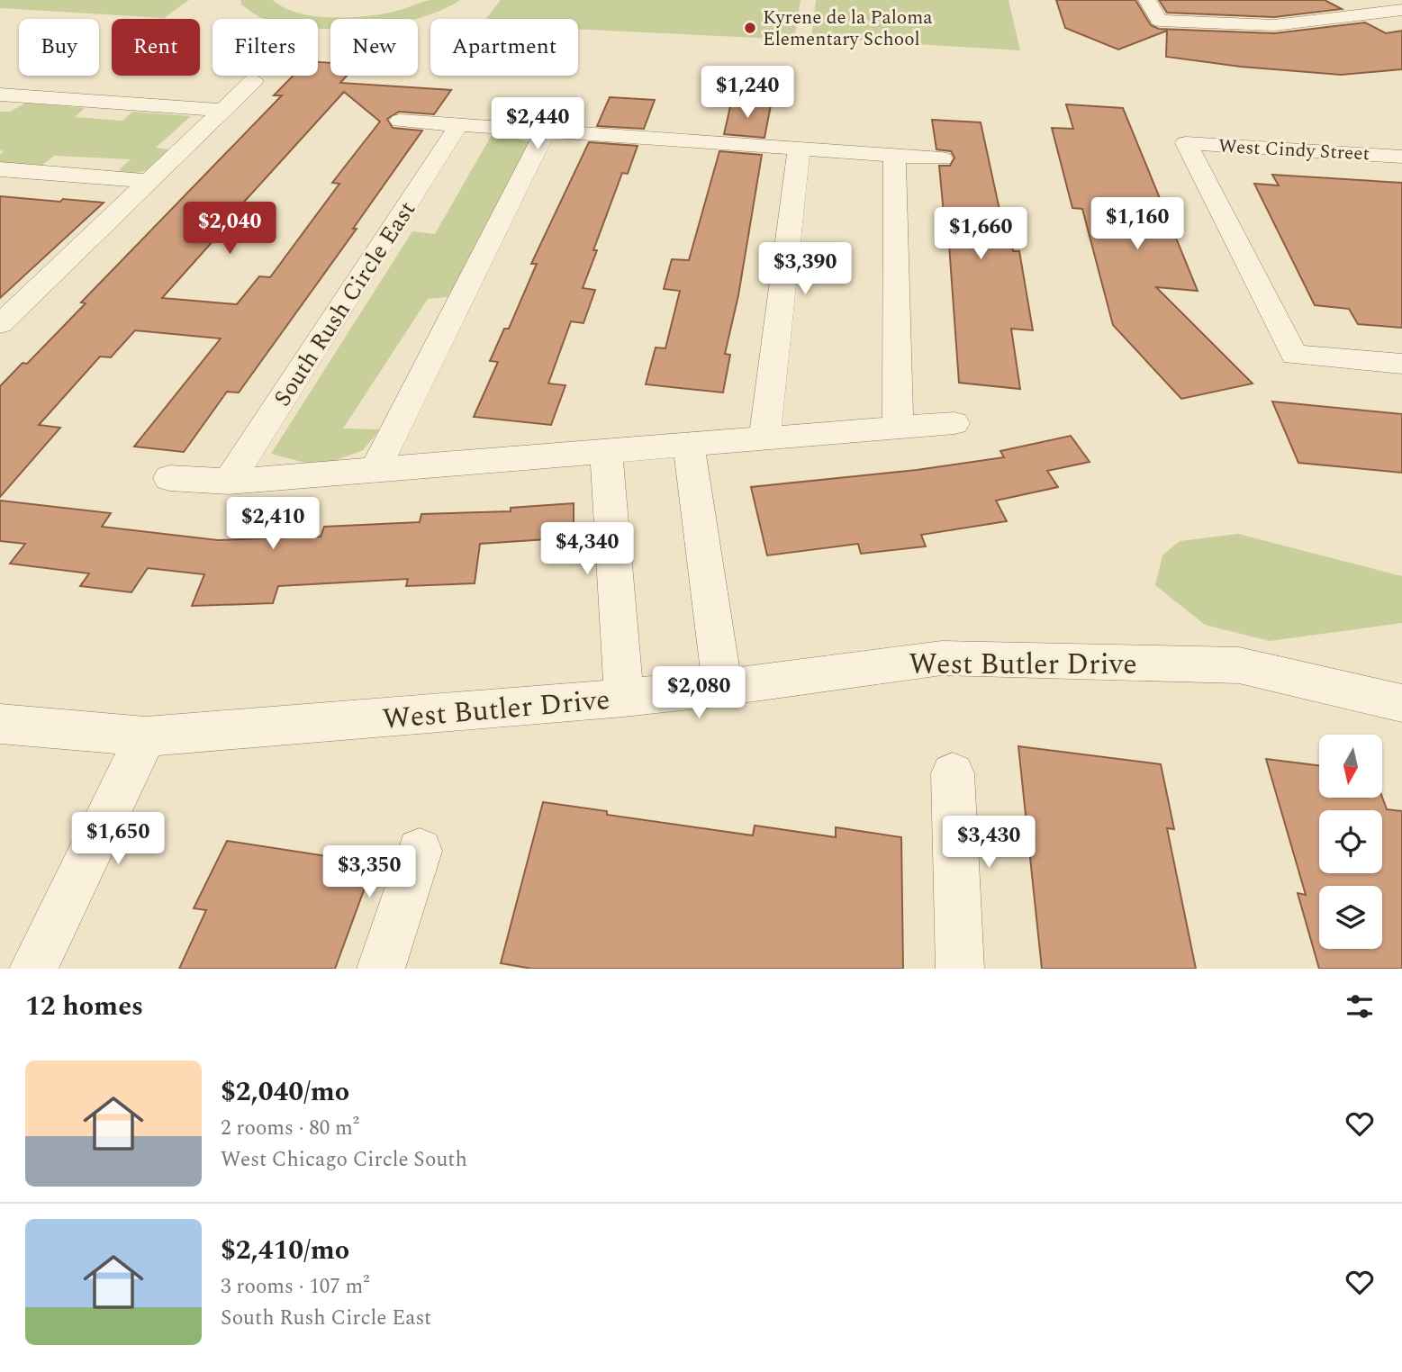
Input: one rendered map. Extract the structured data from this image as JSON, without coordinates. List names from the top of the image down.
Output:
{
  "streets": {
    "street": ["West Cindy Street", "South Rush Circle East", "West Butler Drive"]
  },
  "places": ["Kyrene de la Paloma Elementary School"],
  "north": "bottom",
  "page": {
    "chip": [
      "Buy",
      "Rent",
      "Filters",
      "New",
      "Apartment"
    ],
    "price": [
      "$1,240",
      "$2,440",
      "$1,160",
      "$2,040",
      "$1,660",
      "$3,390",
      "$2,410",
      "$4,340",
      "$2,080",
      "$1,650",
      "$3,430",
      "$3,350"
    ],
    "heading": "12 homes",
    "list": [
      {
        "name": "$2,040/mo",
        "note": "2 rooms · 80 m² · West Chicago Circle South"
      },
      {
        "name": "$2,410/mo",
        "note": "3 rooms · 107 m² · South Rush Circle East"
      }
    ]
  }
}
